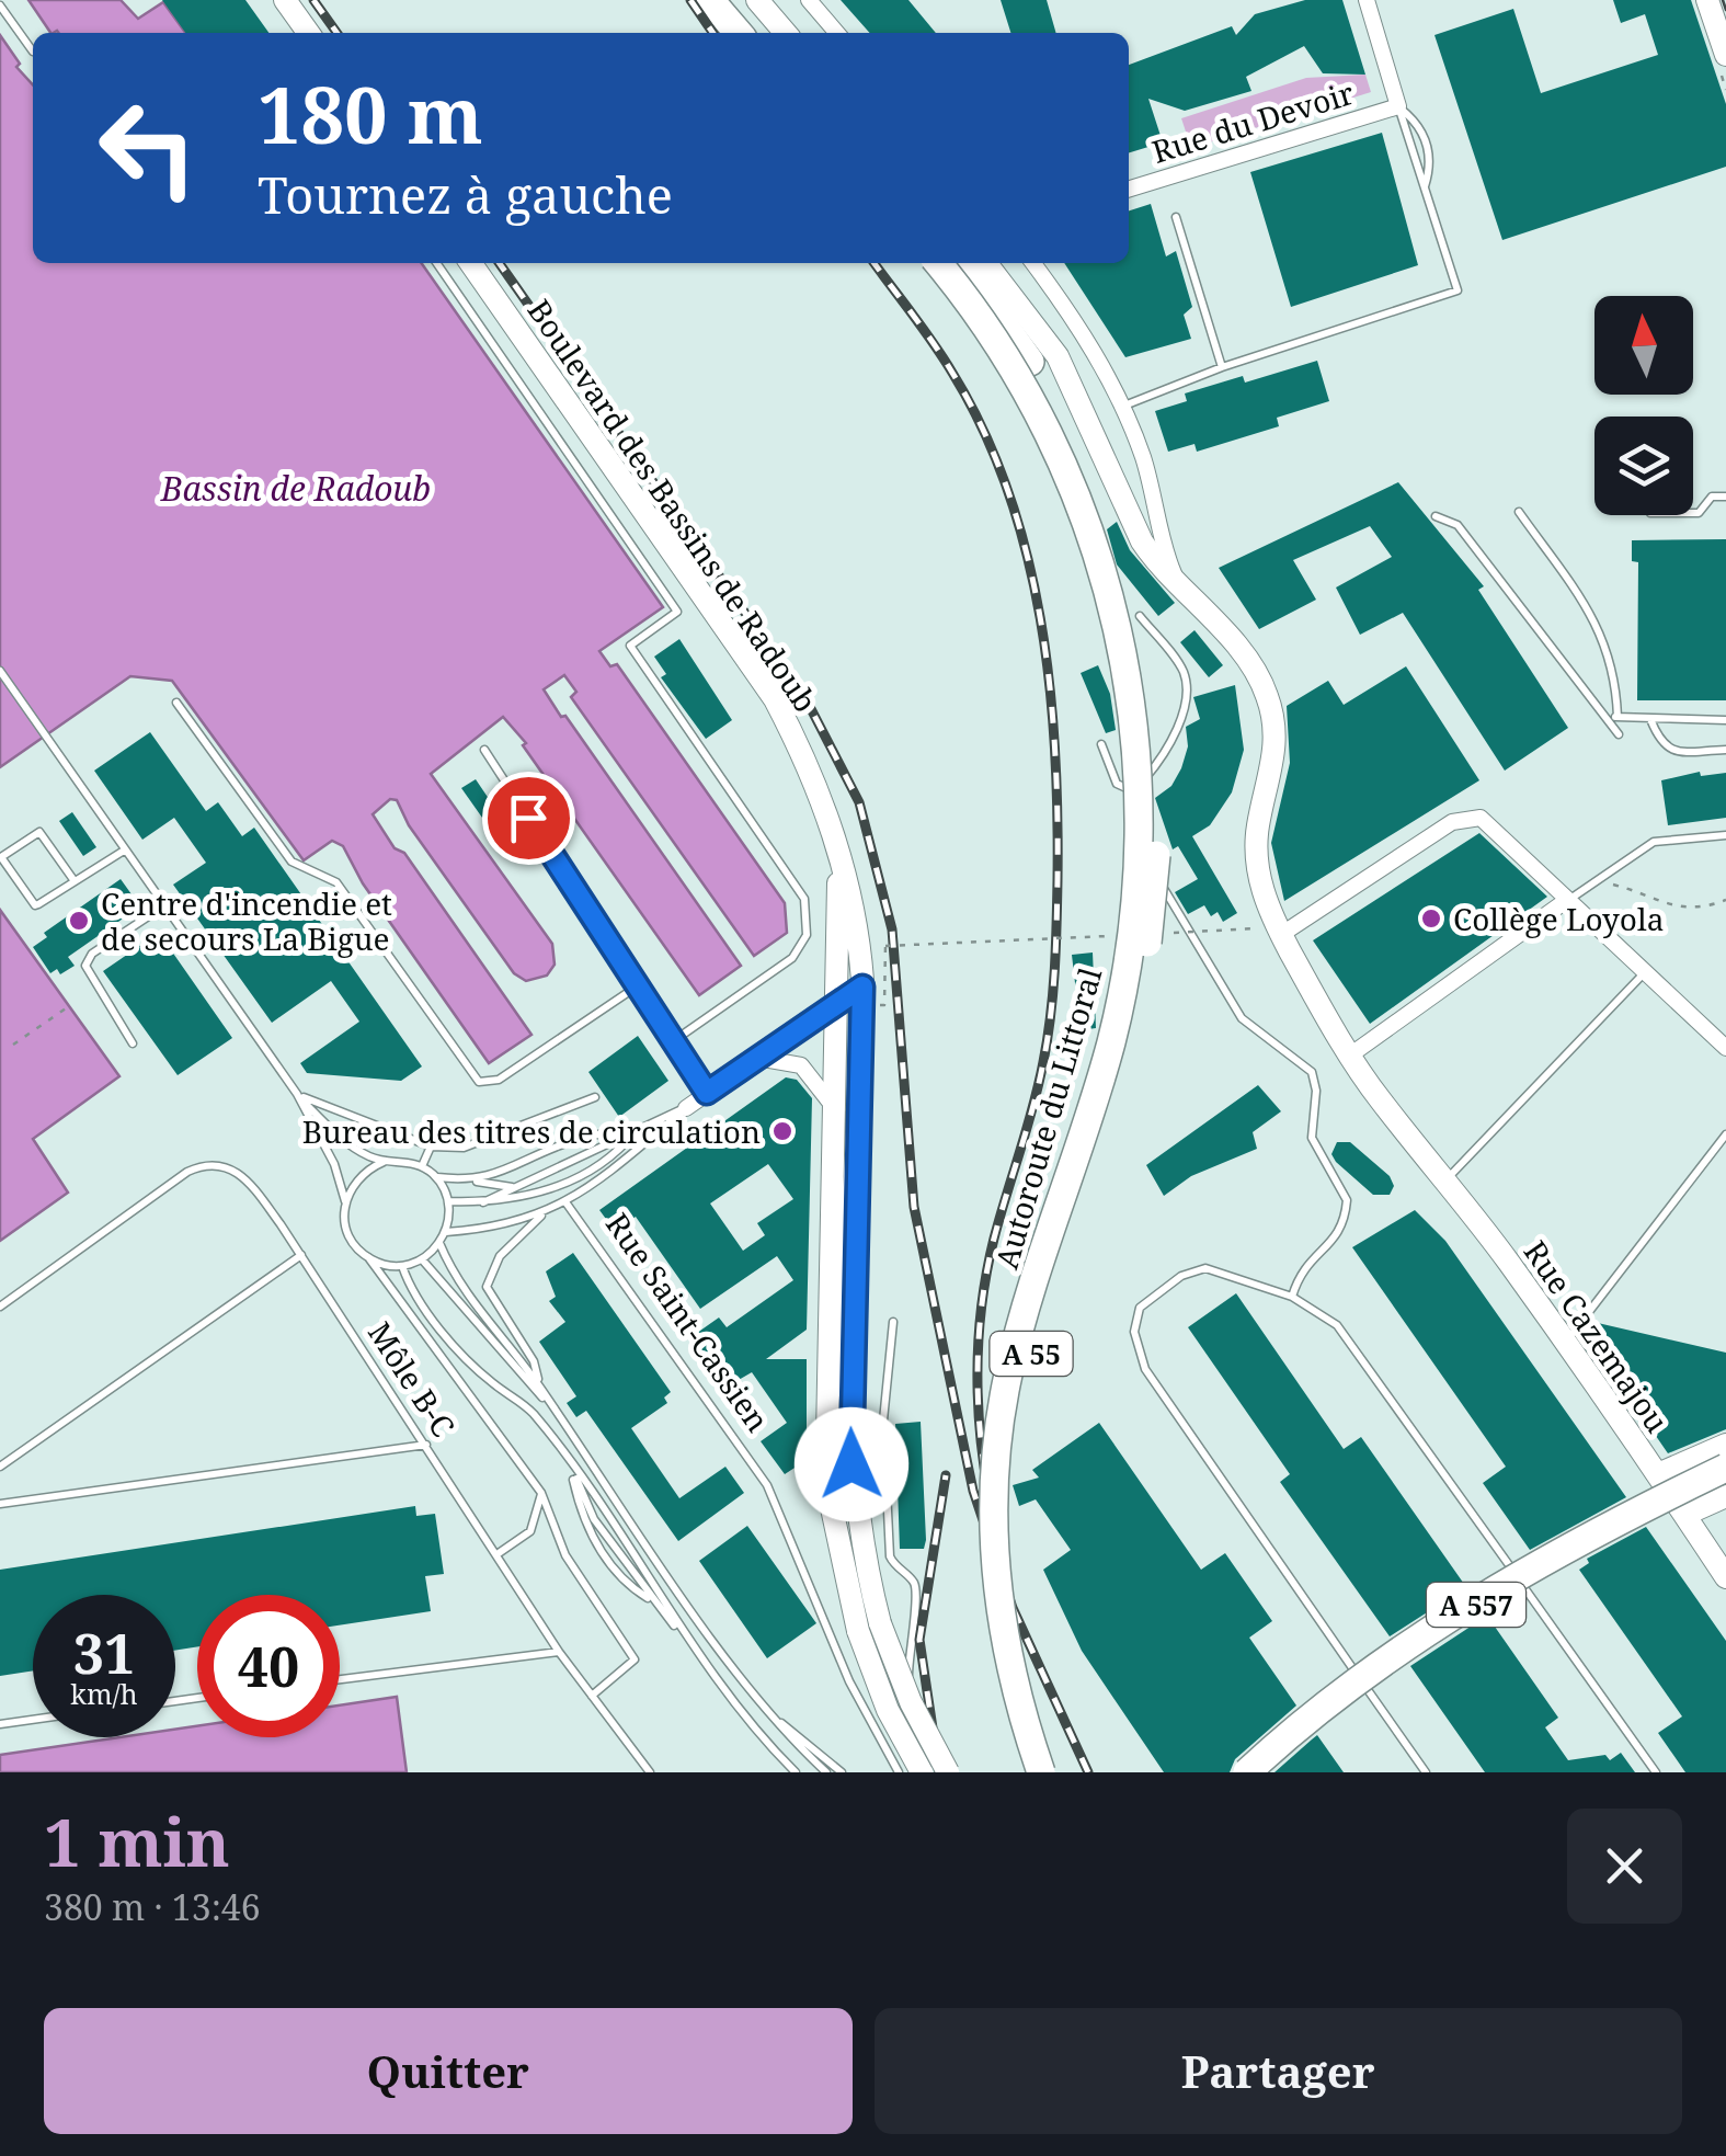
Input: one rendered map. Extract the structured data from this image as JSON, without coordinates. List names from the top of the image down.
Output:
{
  "streets": {
    "highway": ["Autoroute du Littoral", "A 55", "A 557"],
    "street": ["Rue du Devoir", "Boulevard des Bassins de Radoub", "Rue Cazemajou"],
    "lane": ["Rue Saint-Cassien", "Môle B-C"]
  },
  "water": ["Bassin de Radoub"],
  "places": ["Collège Loyola", "Centre d'incendie et de secours La Bigue", "Bureau des titres de circulation"],
  "north": "top",
  "page": {
    "turn": ["180 m", "Tournez à gauche"],
    "speed": "31 km/h",
    "limit": "40",
    "heading": ["1 min", "380 m · 13:46"],
    "buttons": ["Quitter", "Partager"]
  }
}
